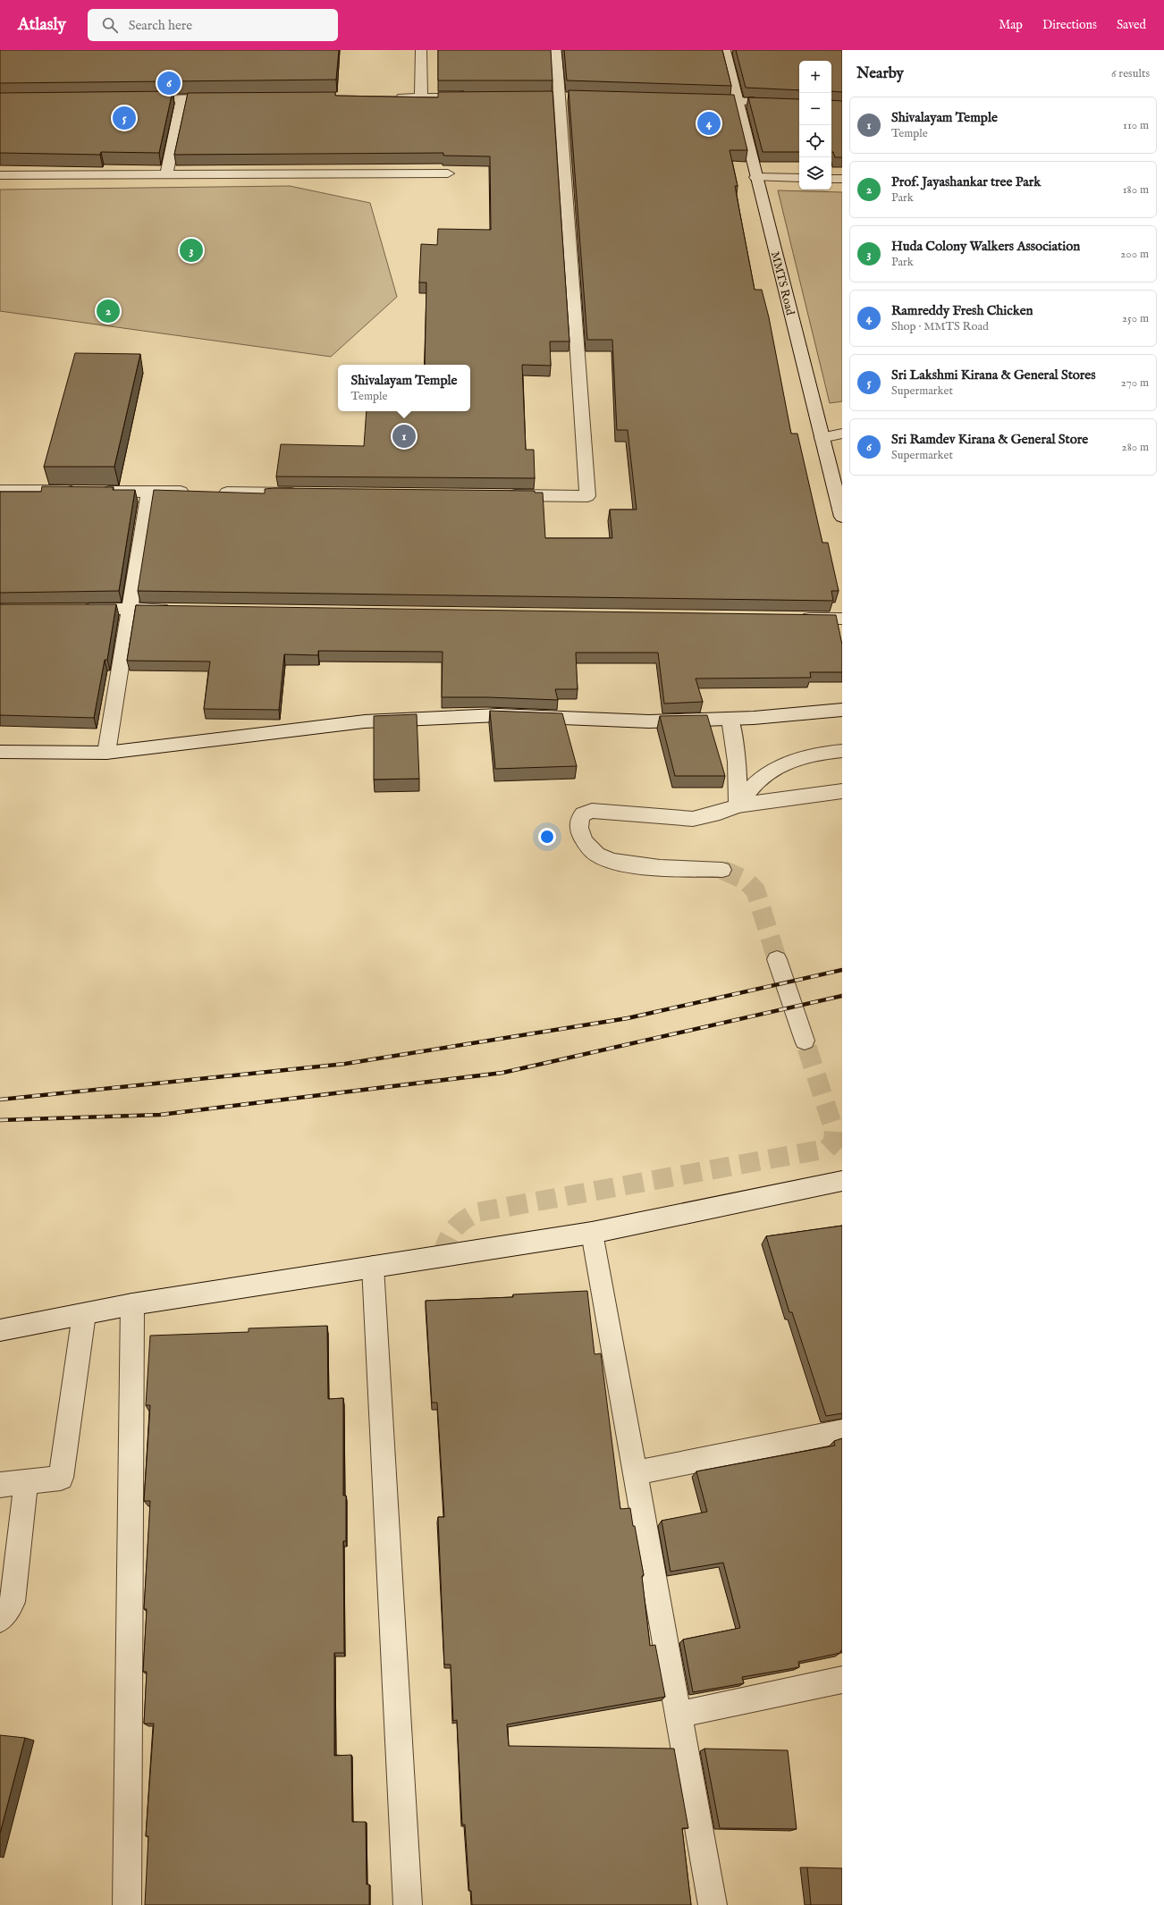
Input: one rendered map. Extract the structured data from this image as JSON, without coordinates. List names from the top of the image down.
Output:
{
  "streets": {
    "street": ["MMTS Road"]
  },
  "page": {
    "header": "Atlasly",
    "search": "Search here",
    "nav": ["Map", "Directions", "Saved"],
    "heading": ["Nearby", "6 results"],
    "map_buttons": ["+", "−"],
    "pins": [
      "6",
      "5",
      "4",
      "3",
      "2",
      "1"
    ],
    "list": [
      {
        "mark": "1",
        "name": "Shivalayam Temple",
        "note": "Temple",
        "value": "110 m"
      },
      {
        "mark": "2",
        "name": "Prof. Jayashankar tree Park",
        "note": "Park",
        "value": "180 m"
      },
      {
        "mark": "3",
        "name": "Huda Colony Walkers Association",
        "note": "Park",
        "value": "200 m"
      },
      {
        "mark": "4",
        "name": "Ramreddy Fresh Chicken",
        "note": "Shop · MMTS Road",
        "value": "250 m"
      },
      {
        "mark": "5",
        "name": "Sri Lakshmi Kirana & General Stores",
        "note": "Supermarket",
        "value": "270 m"
      },
      {
        "mark": "6",
        "name": "Sri Ramdev Kirana & General Store",
        "note": "Supermarket",
        "value": "280 m"
      }
    ],
    "popup": ["Shivalayam Temple", "Temple"]
  }
}
